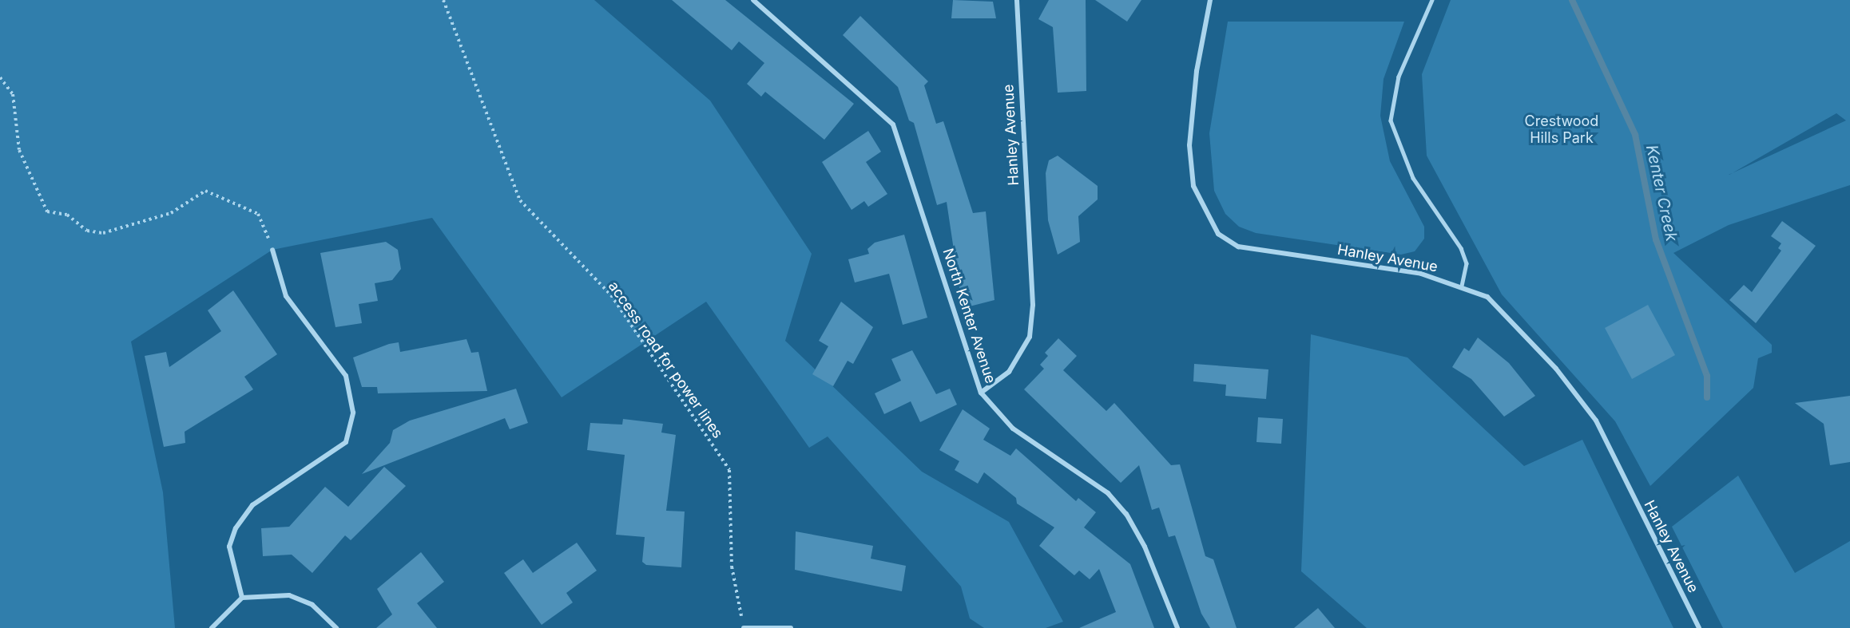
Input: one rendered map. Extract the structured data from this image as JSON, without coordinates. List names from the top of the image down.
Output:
{
  "streets": {
    "street": ["Hanley Avenue", "North Kenter Avenue"],
    "path": ["access road for power lines"]
  },
  "crossings": [
    ["Hanley Avenue", "North Kenter Avenue"]
  ],
  "water": ["Kenter Creek"],
  "parks": ["Crestwood Hills Park"]
}
